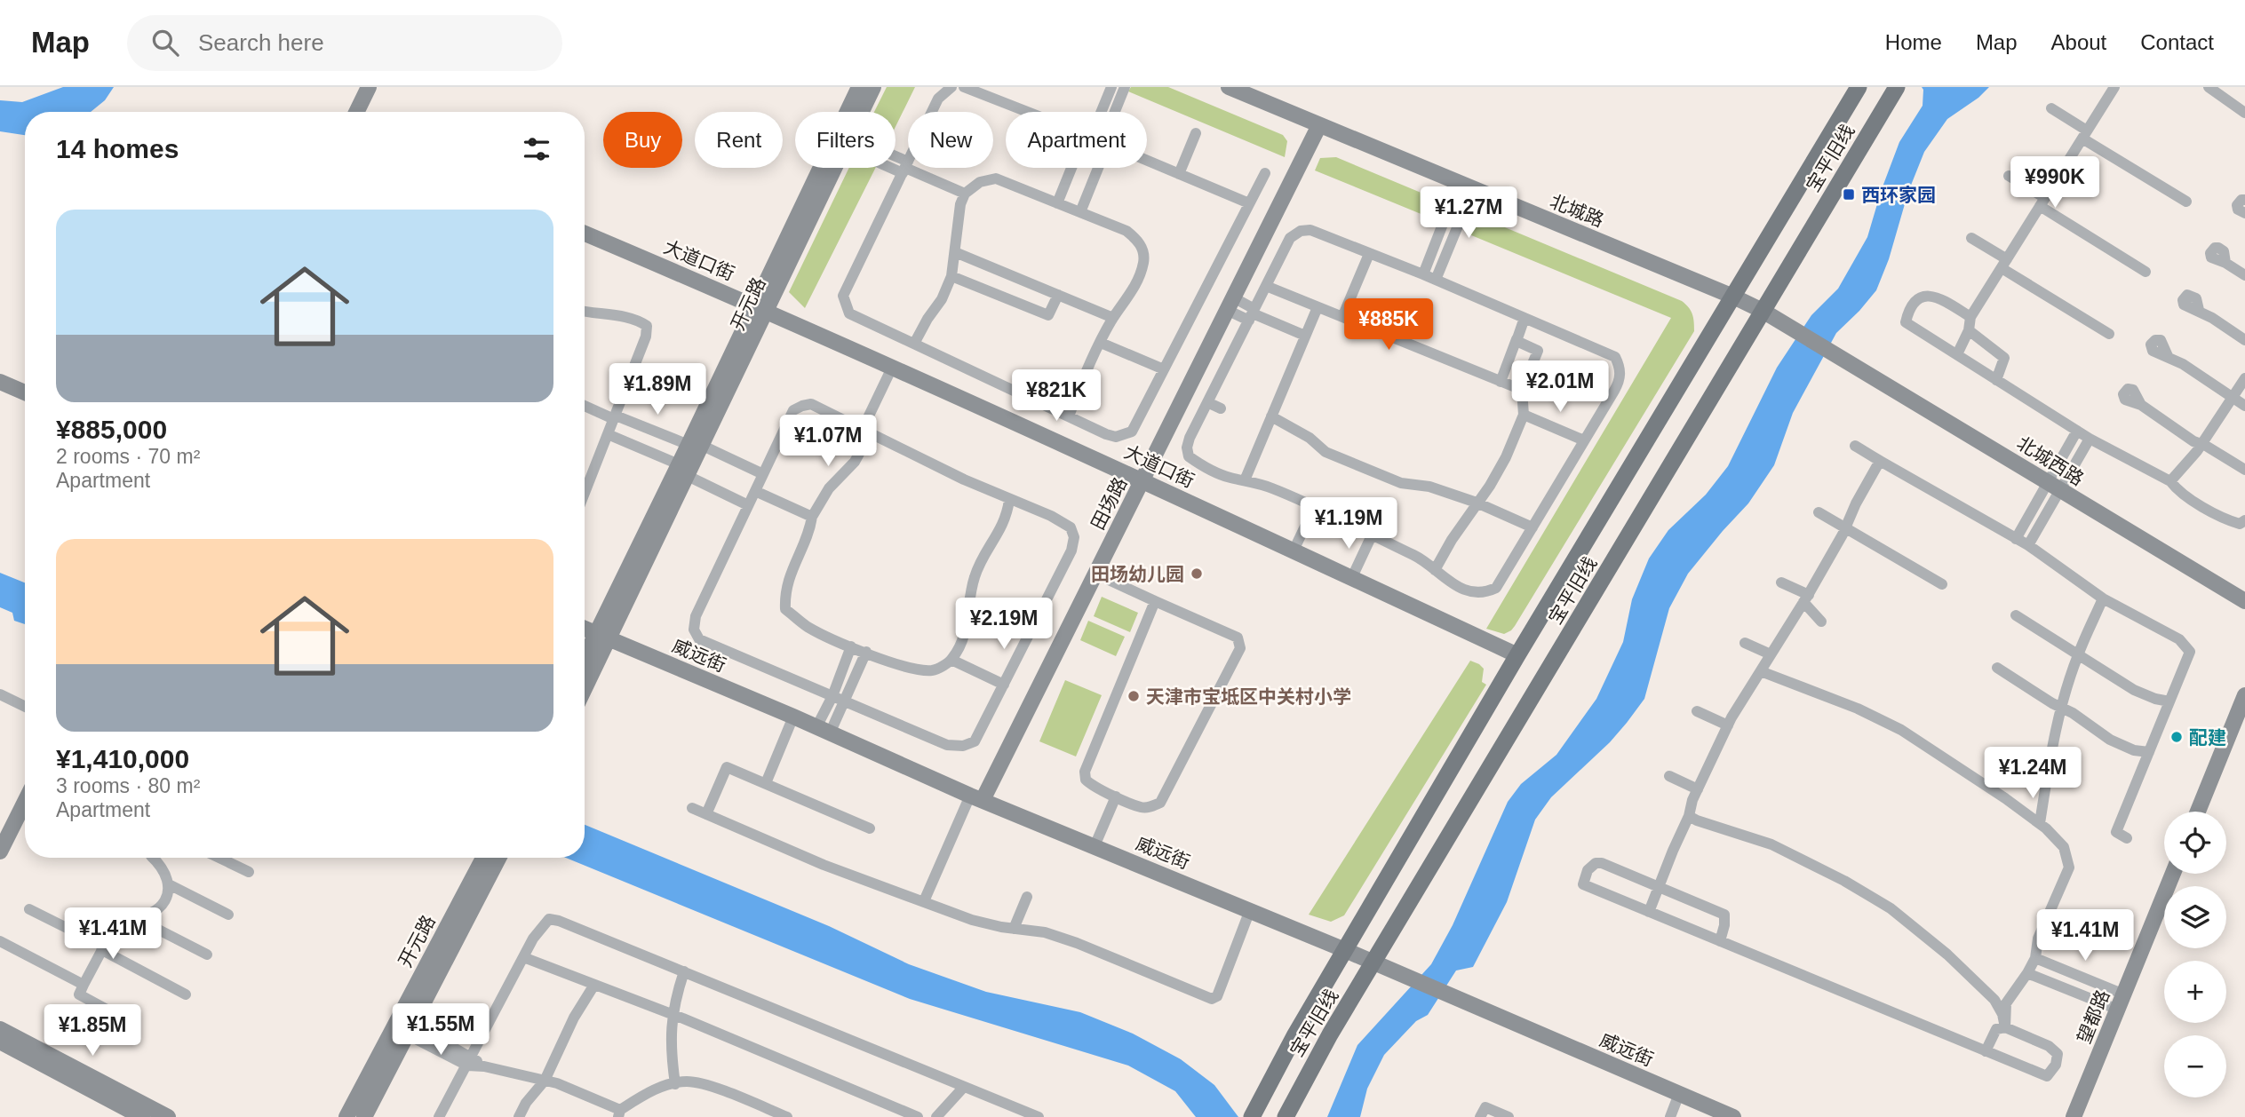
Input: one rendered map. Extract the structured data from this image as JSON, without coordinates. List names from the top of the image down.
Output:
{
  "streets": {
    "main road": ["宝平旧线"],
    "street": [
      "北城路",
      "大道口街",
      "开元路",
      "北城西路",
      "田场路",
      "威远街",
      "望都路"
    ]
  },
  "crossings": [
    ["宝平旧线", "北城路"],
    ["宝平旧线", "大道口街"],
    ["宝平旧线", "威远街"],
    ["北城路", "北城西路"],
    ["北城路", "田场路"],
    ["大道口街", "开元路"],
    ["大道口街", "田场路"],
    ["开元路", "威远街"],
    ["田场路", "威远街"]
  ],
  "places": {
    "transit": ["西环家园"],
    "other": ["田场幼儿园", "天津市宝坻区中关村小学", "配建"]
  },
  "page": {
    "header": "Map",
    "search": "Search here",
    "nav": [
      "Home",
      "Map",
      "About",
      "Contact"
    ],
    "chip": [
      "Buy",
      "Rent",
      "Filters",
      "New",
      "Apartment"
    ],
    "heading": "14 homes",
    "price": [
      "¥990K",
      "¥1.27M",
      "¥885K",
      "¥2.01M",
      "¥1.89M",
      "¥821K",
      "¥1.07M",
      "¥1.19M",
      "¥2.19M",
      "¥1.24M",
      "¥1.41M",
      "¥1.41M",
      "¥1.55M",
      "¥1.85M"
    ],
    "list": [
      {
        "name": "¥885,000",
        "note": "2 rooms · 70 m² · Apartment"
      },
      {
        "name": "¥1,410,000",
        "note": "3 rooms · 80 m² · Apartment"
      }
    ],
    "map_buttons": ["+", "−"]
  }
}
